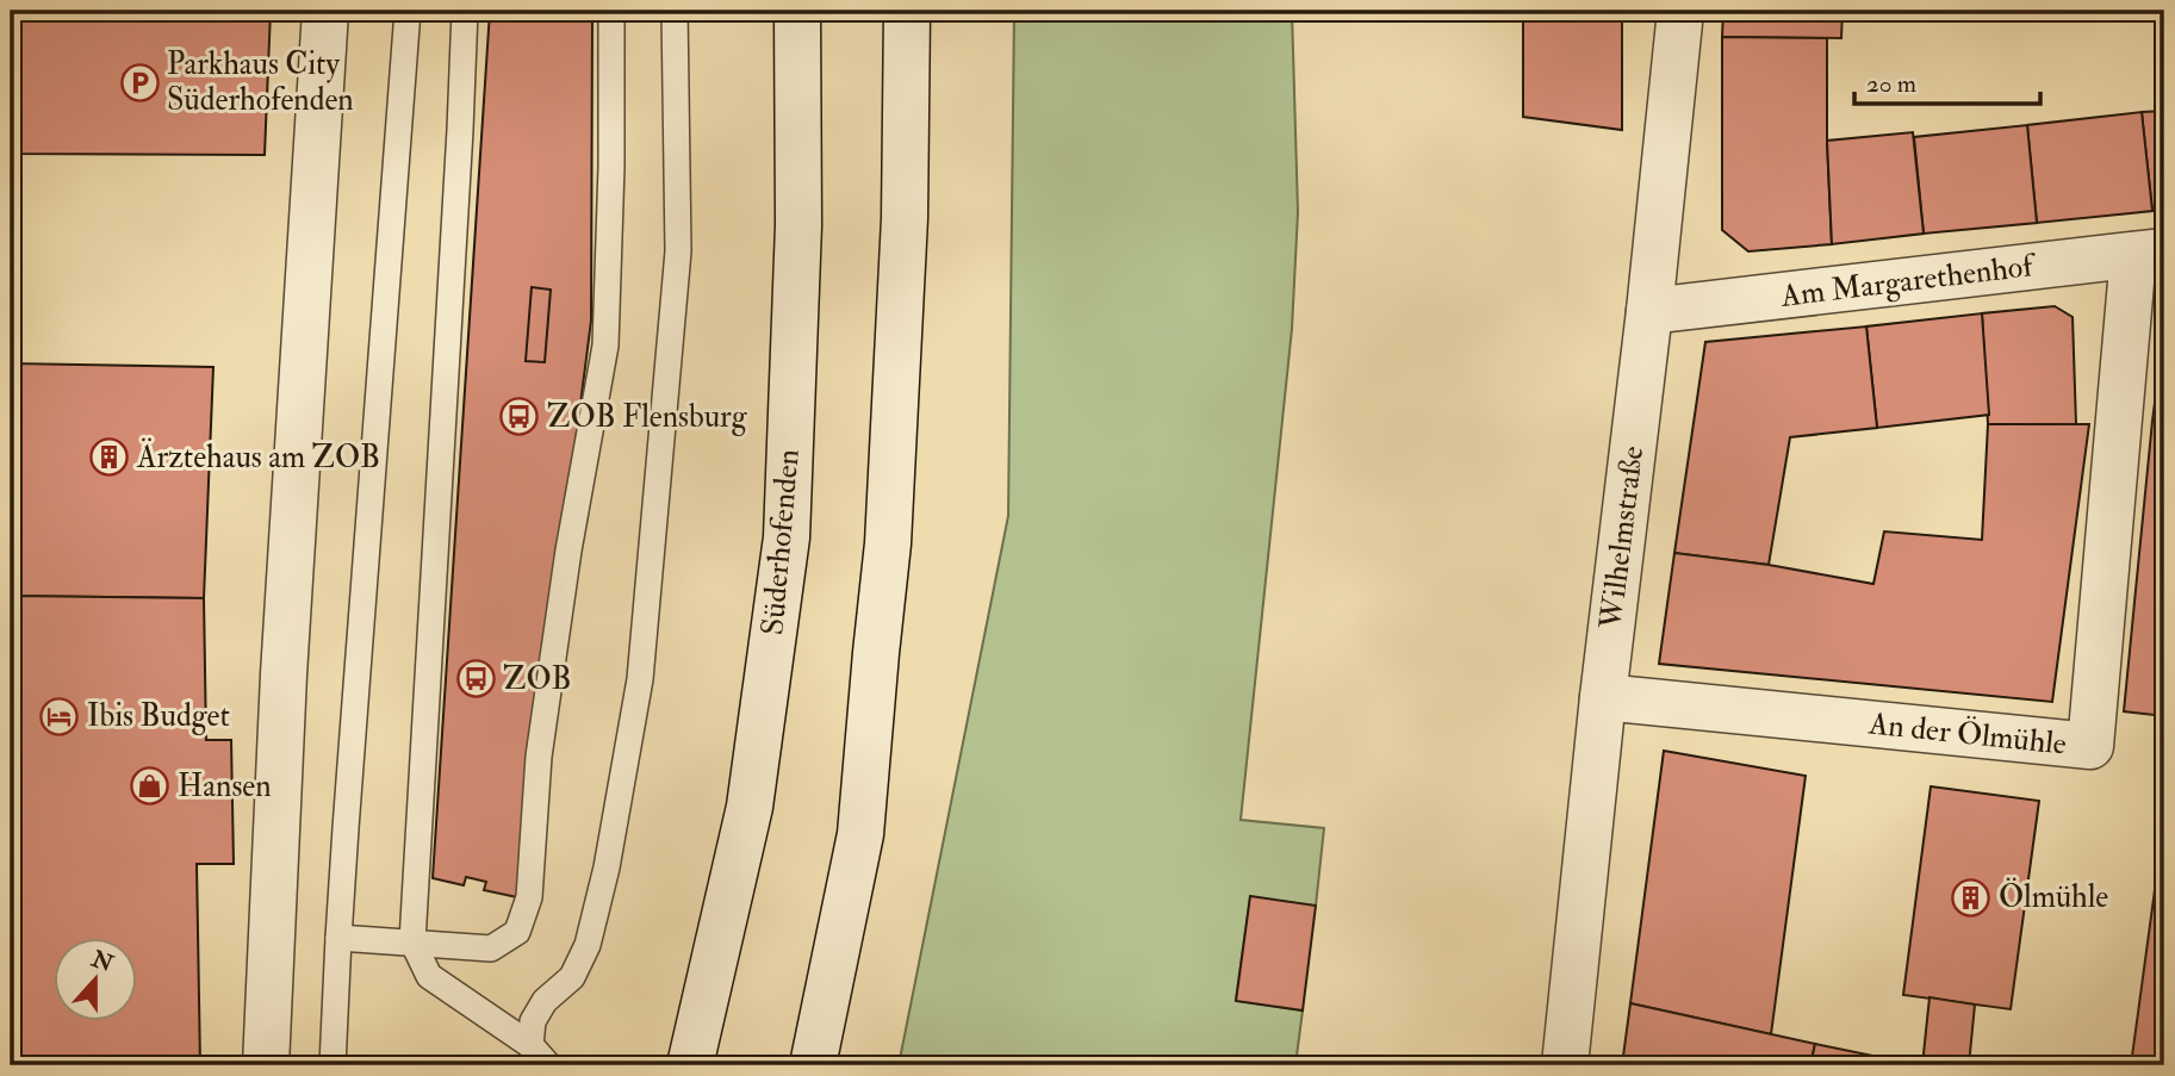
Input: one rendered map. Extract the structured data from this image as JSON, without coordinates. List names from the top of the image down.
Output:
{
  "streets": {
    "street": [
      "Am Margarethenhof",
      "Wilhelmstraße",
      "Süderhofenden",
      "An der Ölmühle"
    ]
  },
  "crossings": [
    ["Am Margarethenhof", "Wilhelmstraße"],
    ["Am Margarethenhof", "An der Ölmühle"],
    ["Wilhelmstraße", "An der Ölmühle"]
  ],
  "places": {
    "parking": ["Parkhaus City Süderhofenden"],
    "bus stop": ["ZOB Flensburg", "ZOB"],
    "building": ["Ärztehaus am ZOB", "Ölmühle"],
    "hotel": ["Ibis Budget"],
    "shop": ["Hansen"]
  },
  "scale_bar": "20 m",
  "north": "top"
}
